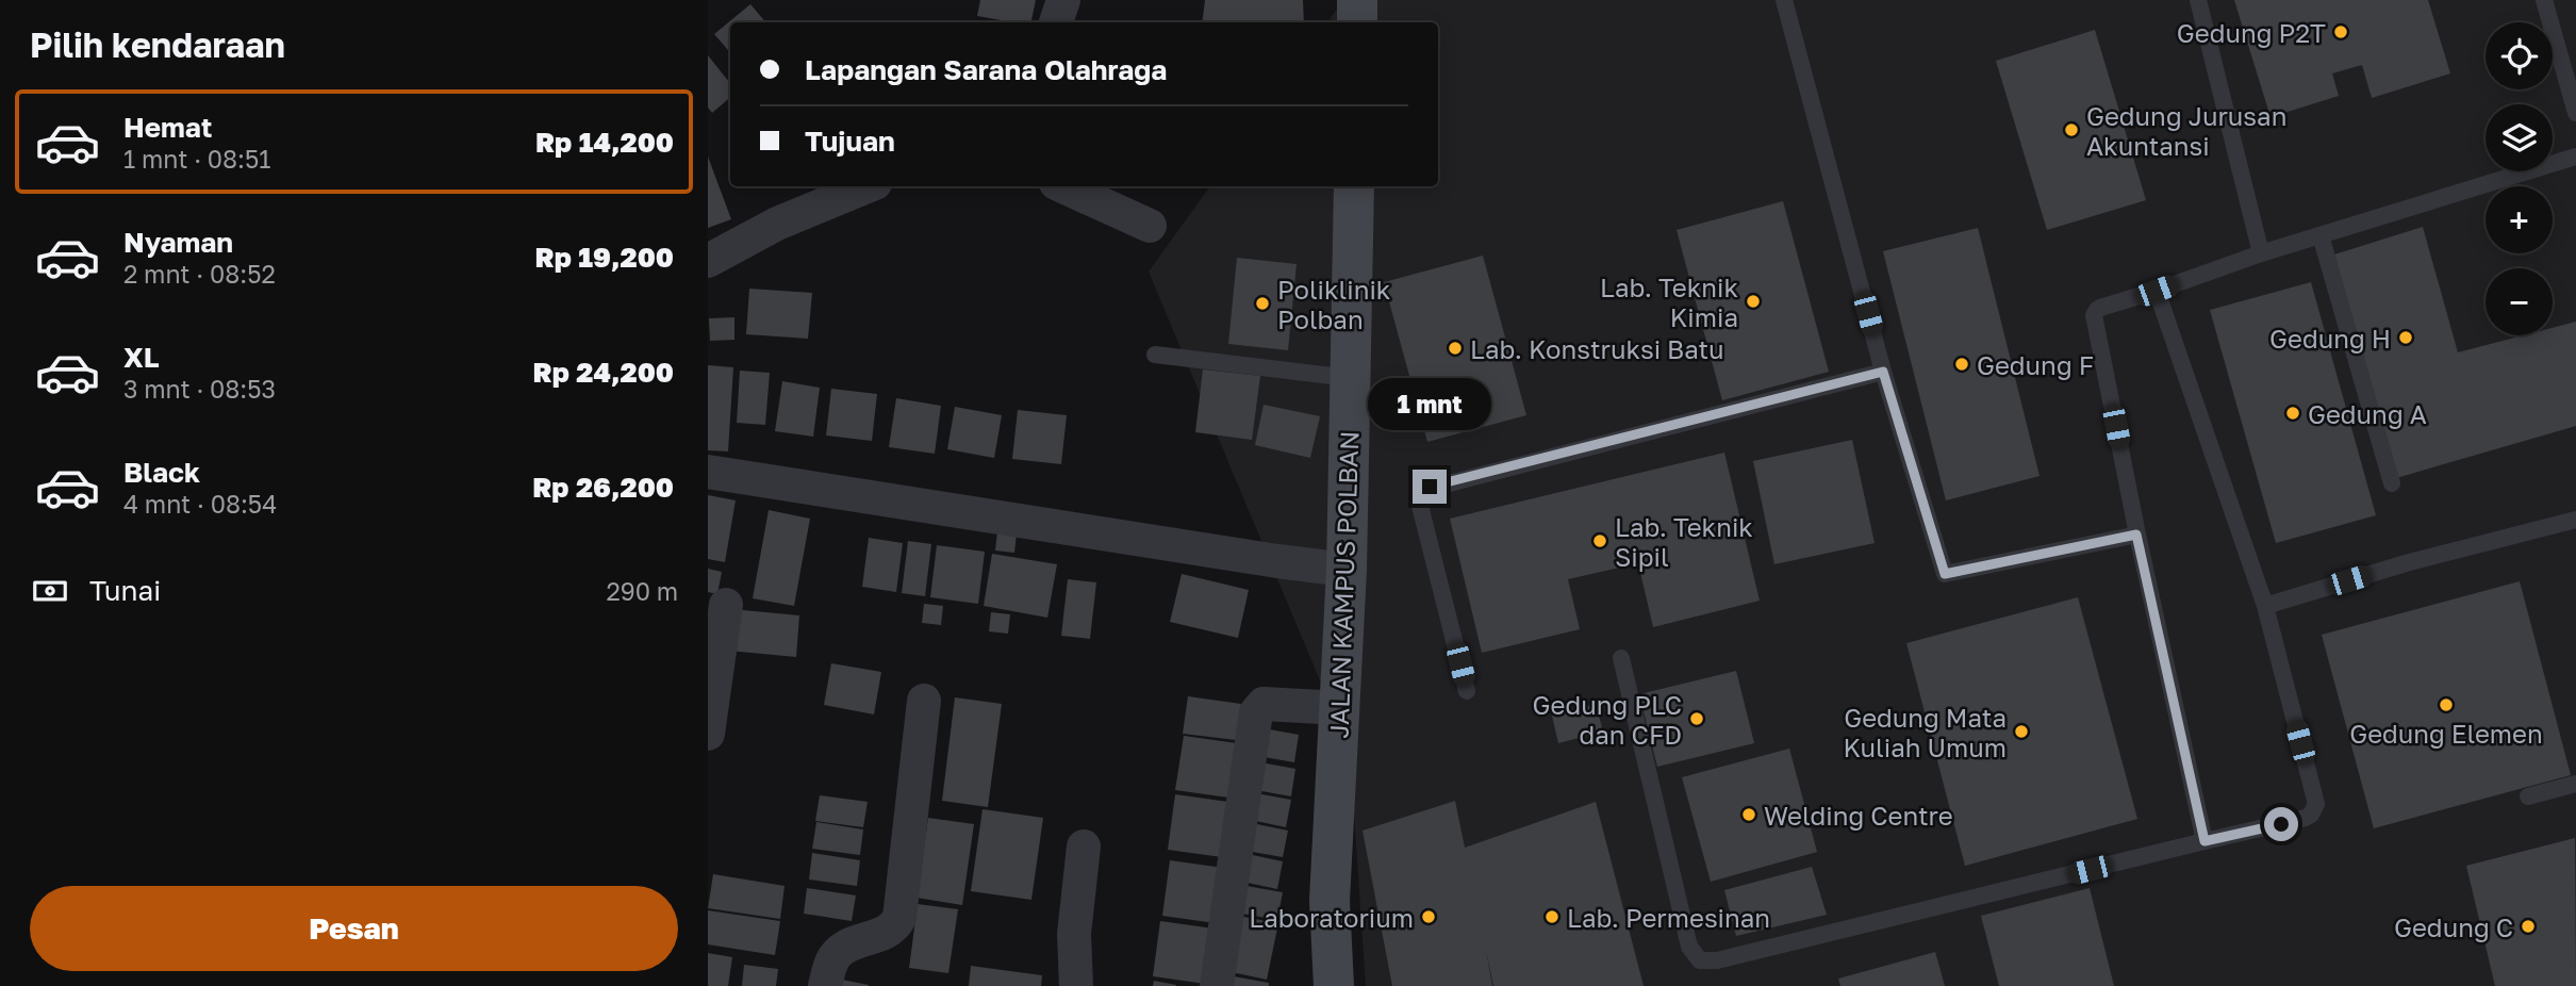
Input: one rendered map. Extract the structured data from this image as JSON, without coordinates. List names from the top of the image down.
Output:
{
  "streets": {
    "street": ["JALAN KAMPUS POLBAN"]
  },
  "places": [
    "Gedung P2T",
    "Gedung Jurusan Akuntansi",
    "Lab. Teknik Kimia",
    "Poliklinik Polban",
    "Gedung H",
    "Lab. Konstruksi Batu",
    "Gedung F",
    "Gedung A",
    "Lab. Teknik Sipil",
    "Gedung Elemen",
    "Gedung PLC dan CFD",
    "Gedung Mata Kuliah Umum",
    "Welding Centre",
    "Laboratorium",
    "Lab. Permesinan",
    "Gedung C"
  ],
  "page": {
    "heading": "Pilih kendaraan",
    "map_buttons": ["+", "−"],
    "banner": ["Lapangan Sarana Olahraga", "Tujuan"],
    "list": [
      {
        "name": "Hemat",
        "note": "1 mnt · 08:51",
        "value": "Rp 14,200"
      },
      {
        "name": "Nyaman",
        "note": "2 mnt · 08:52",
        "value": "Rp 19,200"
      },
      {
        "name": "XL",
        "note": "3 mnt · 08:53",
        "value": "Rp 24,200"
      },
      {
        "name": "Black",
        "note": "4 mnt · 08:54",
        "value": "Rp 26,200"
      }
    ],
    "bubble": "1 mnt",
    "pay": ["Tunai", "290 m"],
    "buttons": "Pesan"
  }
}
